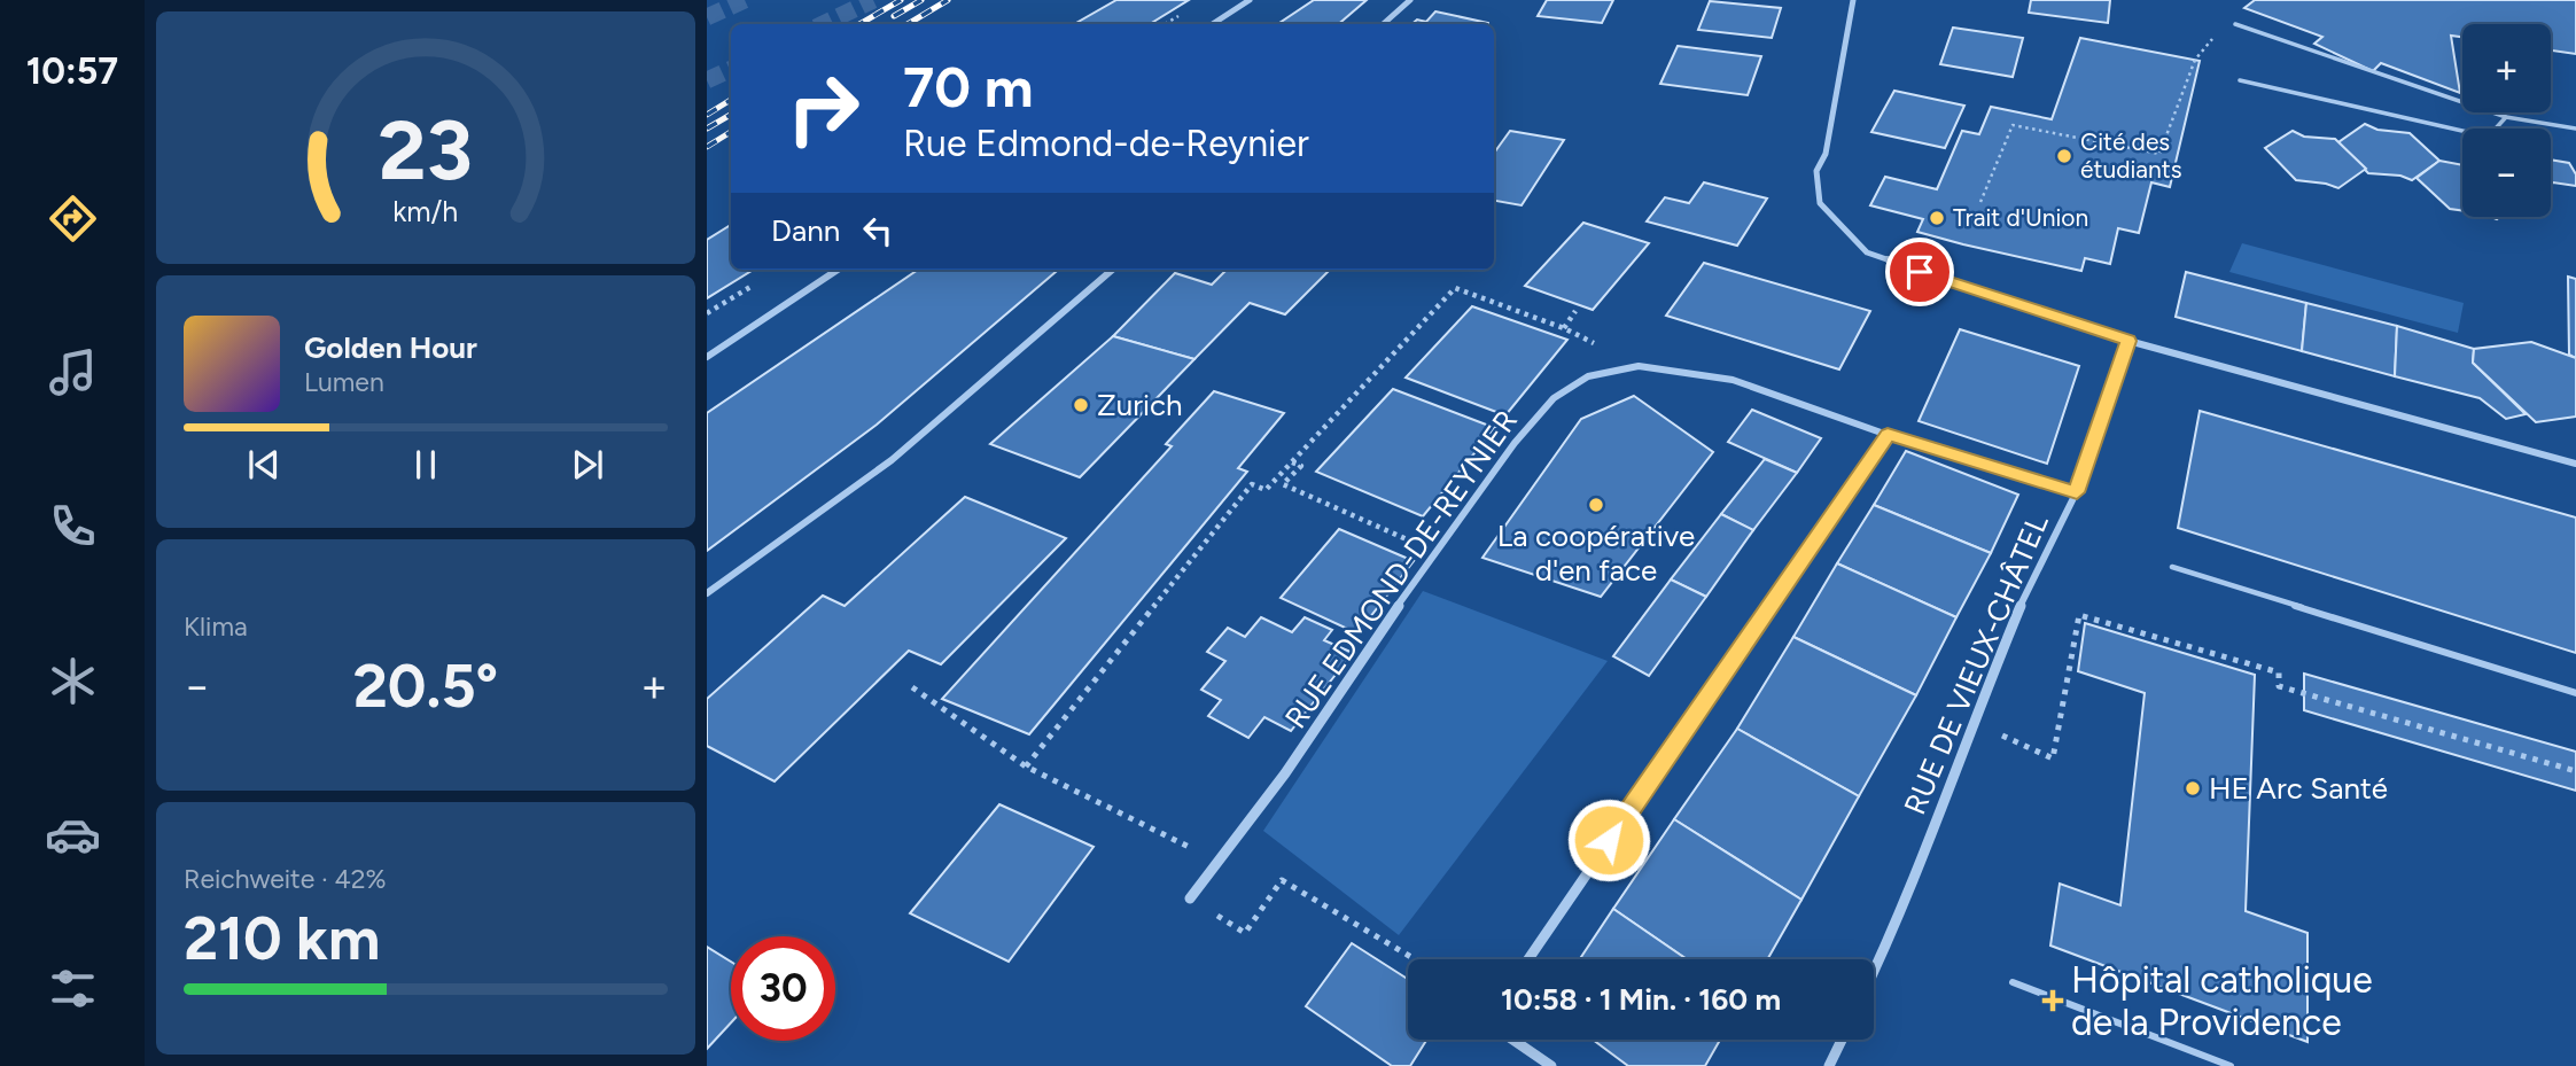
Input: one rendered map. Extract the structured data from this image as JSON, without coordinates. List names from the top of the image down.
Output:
{
  "streets": {
    "street": ["RUE EDMOND-DE-REYNIER", "RUE DE VIEUX-CHÂTEL"]
  },
  "crossings": [
    ["RUE EDMOND-DE-REYNIER", "RUE DE VIEUX-CHÂTEL"]
  ],
  "places": {
    "other": [
      "Cité des étudiants",
      "Trait d'Union",
      "Zurich",
      "La coopérative d'en face",
      "HE Arc Santé"
    ],
    "health": ["Hôpital catholique de la Providence"]
  },
  "page": {
    "tabs": "10:57",
    "map_buttons": ["+", "−"],
    "turn": ["70 m", "Rue Edmond-de-Reynier"],
    "then": "Dann",
    "song": ["Golden Hour", "Lumen"],
    "tile": [
      "Klima",
      ["Reichweite · 42%", "210 km"]
    ],
    "heat": ["−", "20.5°", "+"],
    "limit": "30",
    "trip": "10:58 · 1 Min. · 160 m",
    "gauge": ["23", "km/h"]
  }
}
